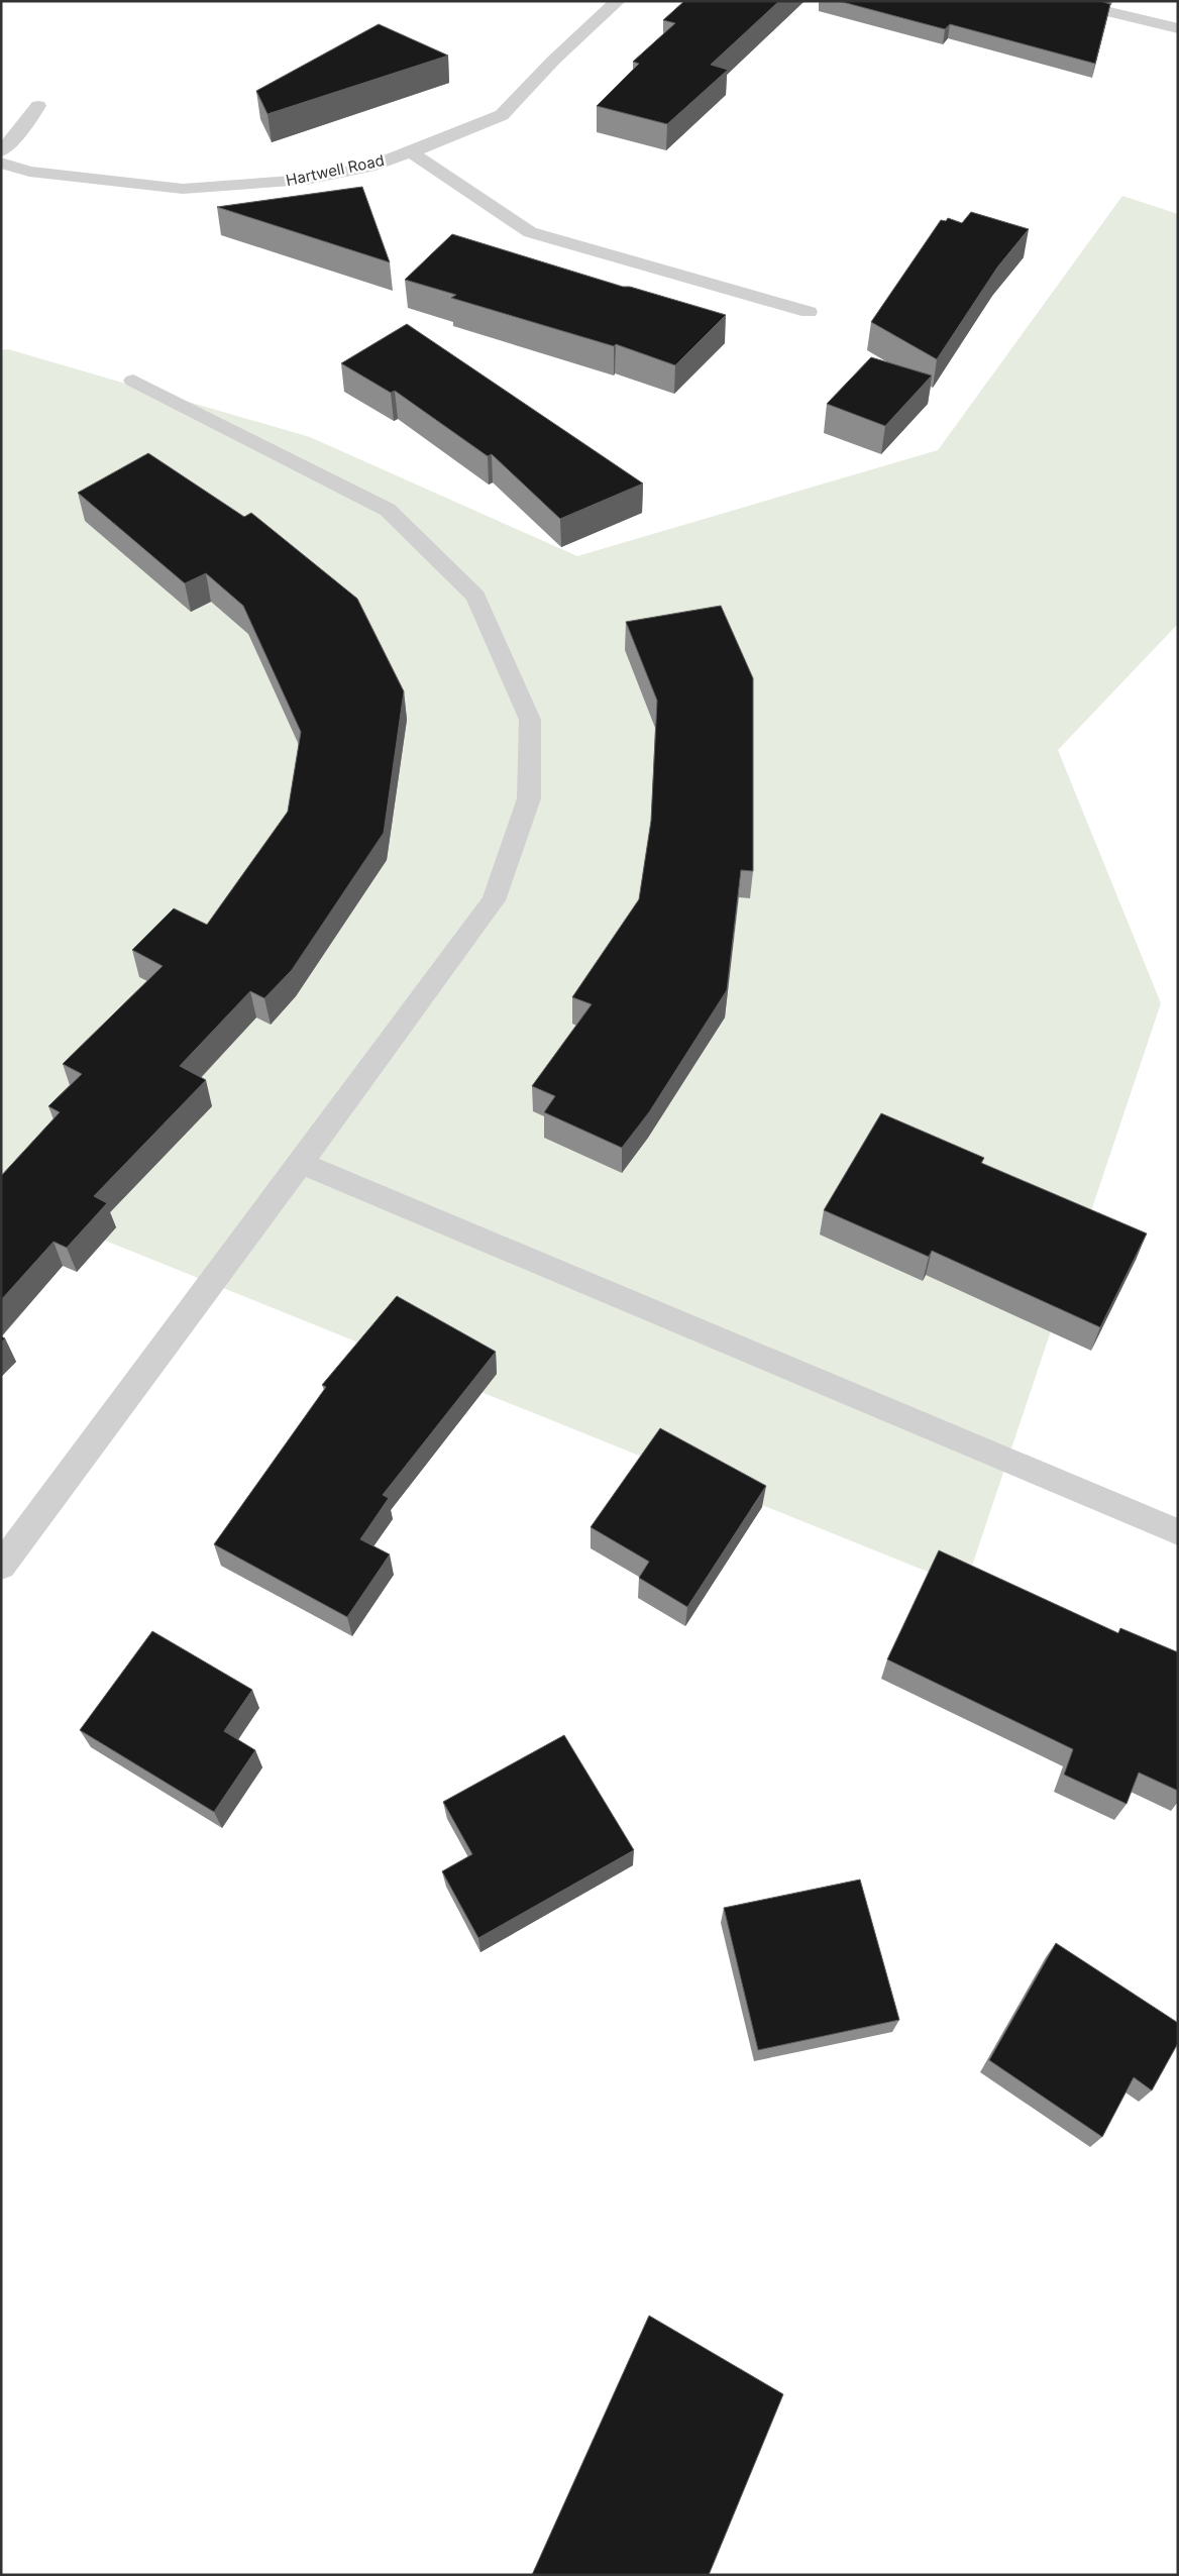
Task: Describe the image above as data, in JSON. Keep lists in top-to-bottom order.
{
  "streets": {
    "street": ["Hartwell Road"]
  }
}
